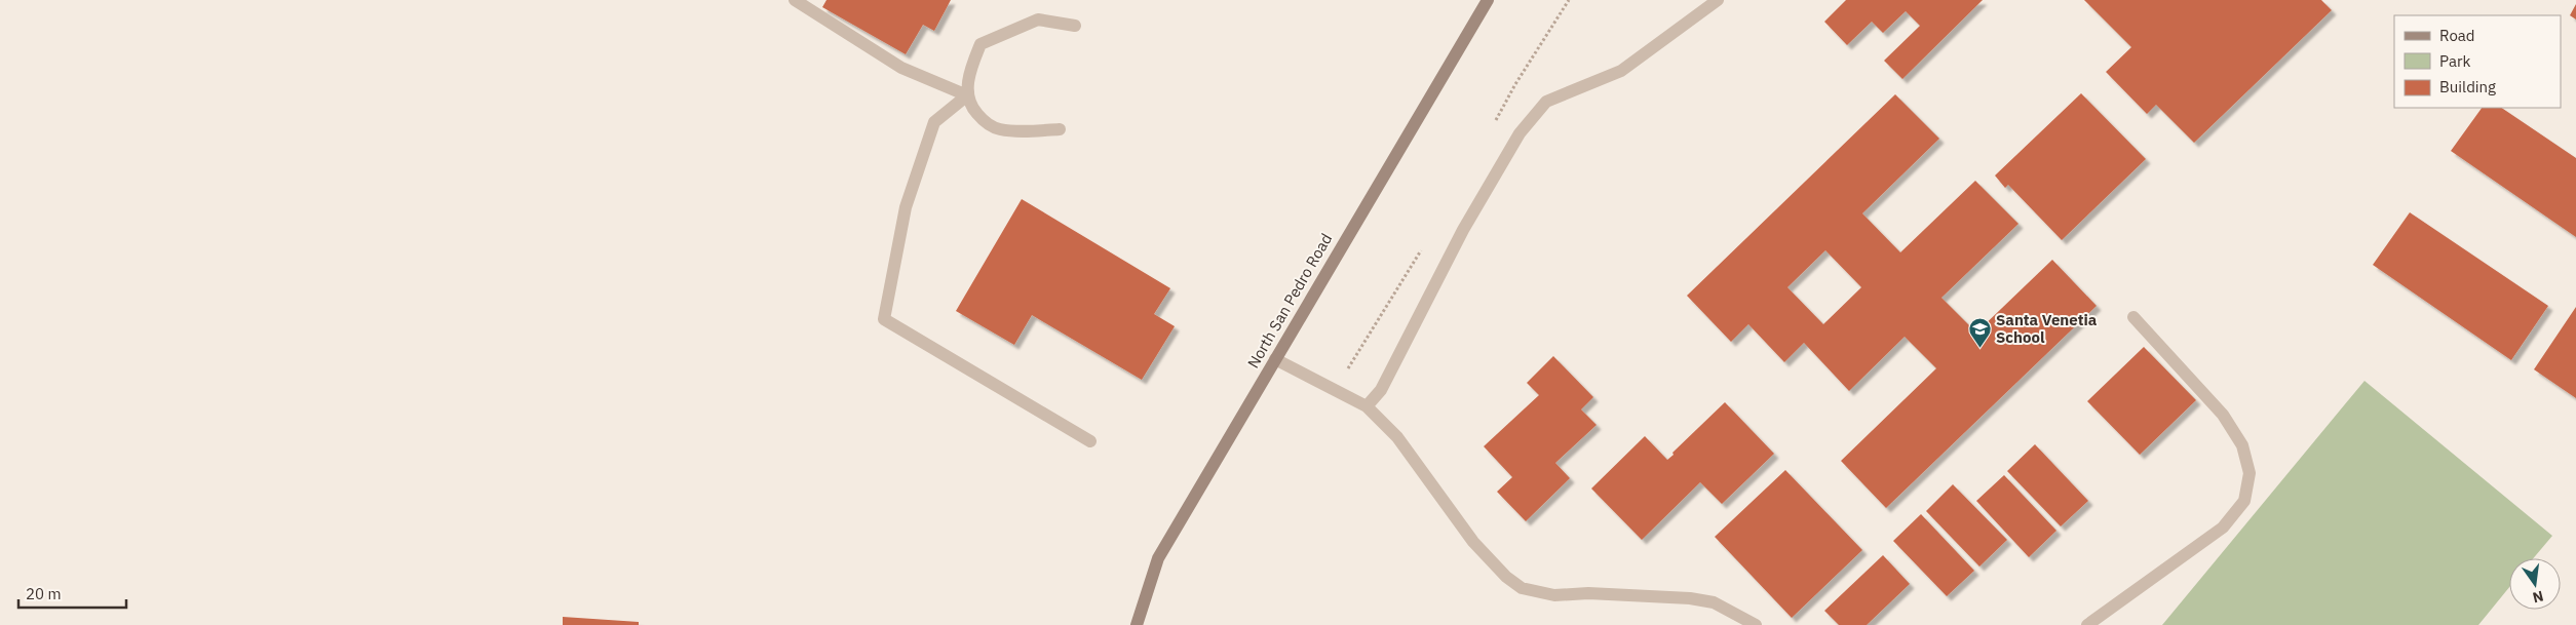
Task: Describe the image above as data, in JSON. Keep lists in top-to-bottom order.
{
  "streets": {
    "main road": ["North San Pedro Road"]
  },
  "places": {
    "school or university": ["Santa Venetia School"]
  },
  "legend": ["Road", "Park", "Building"],
  "scale_bar": "20 m",
  "north": "bottom"
}
